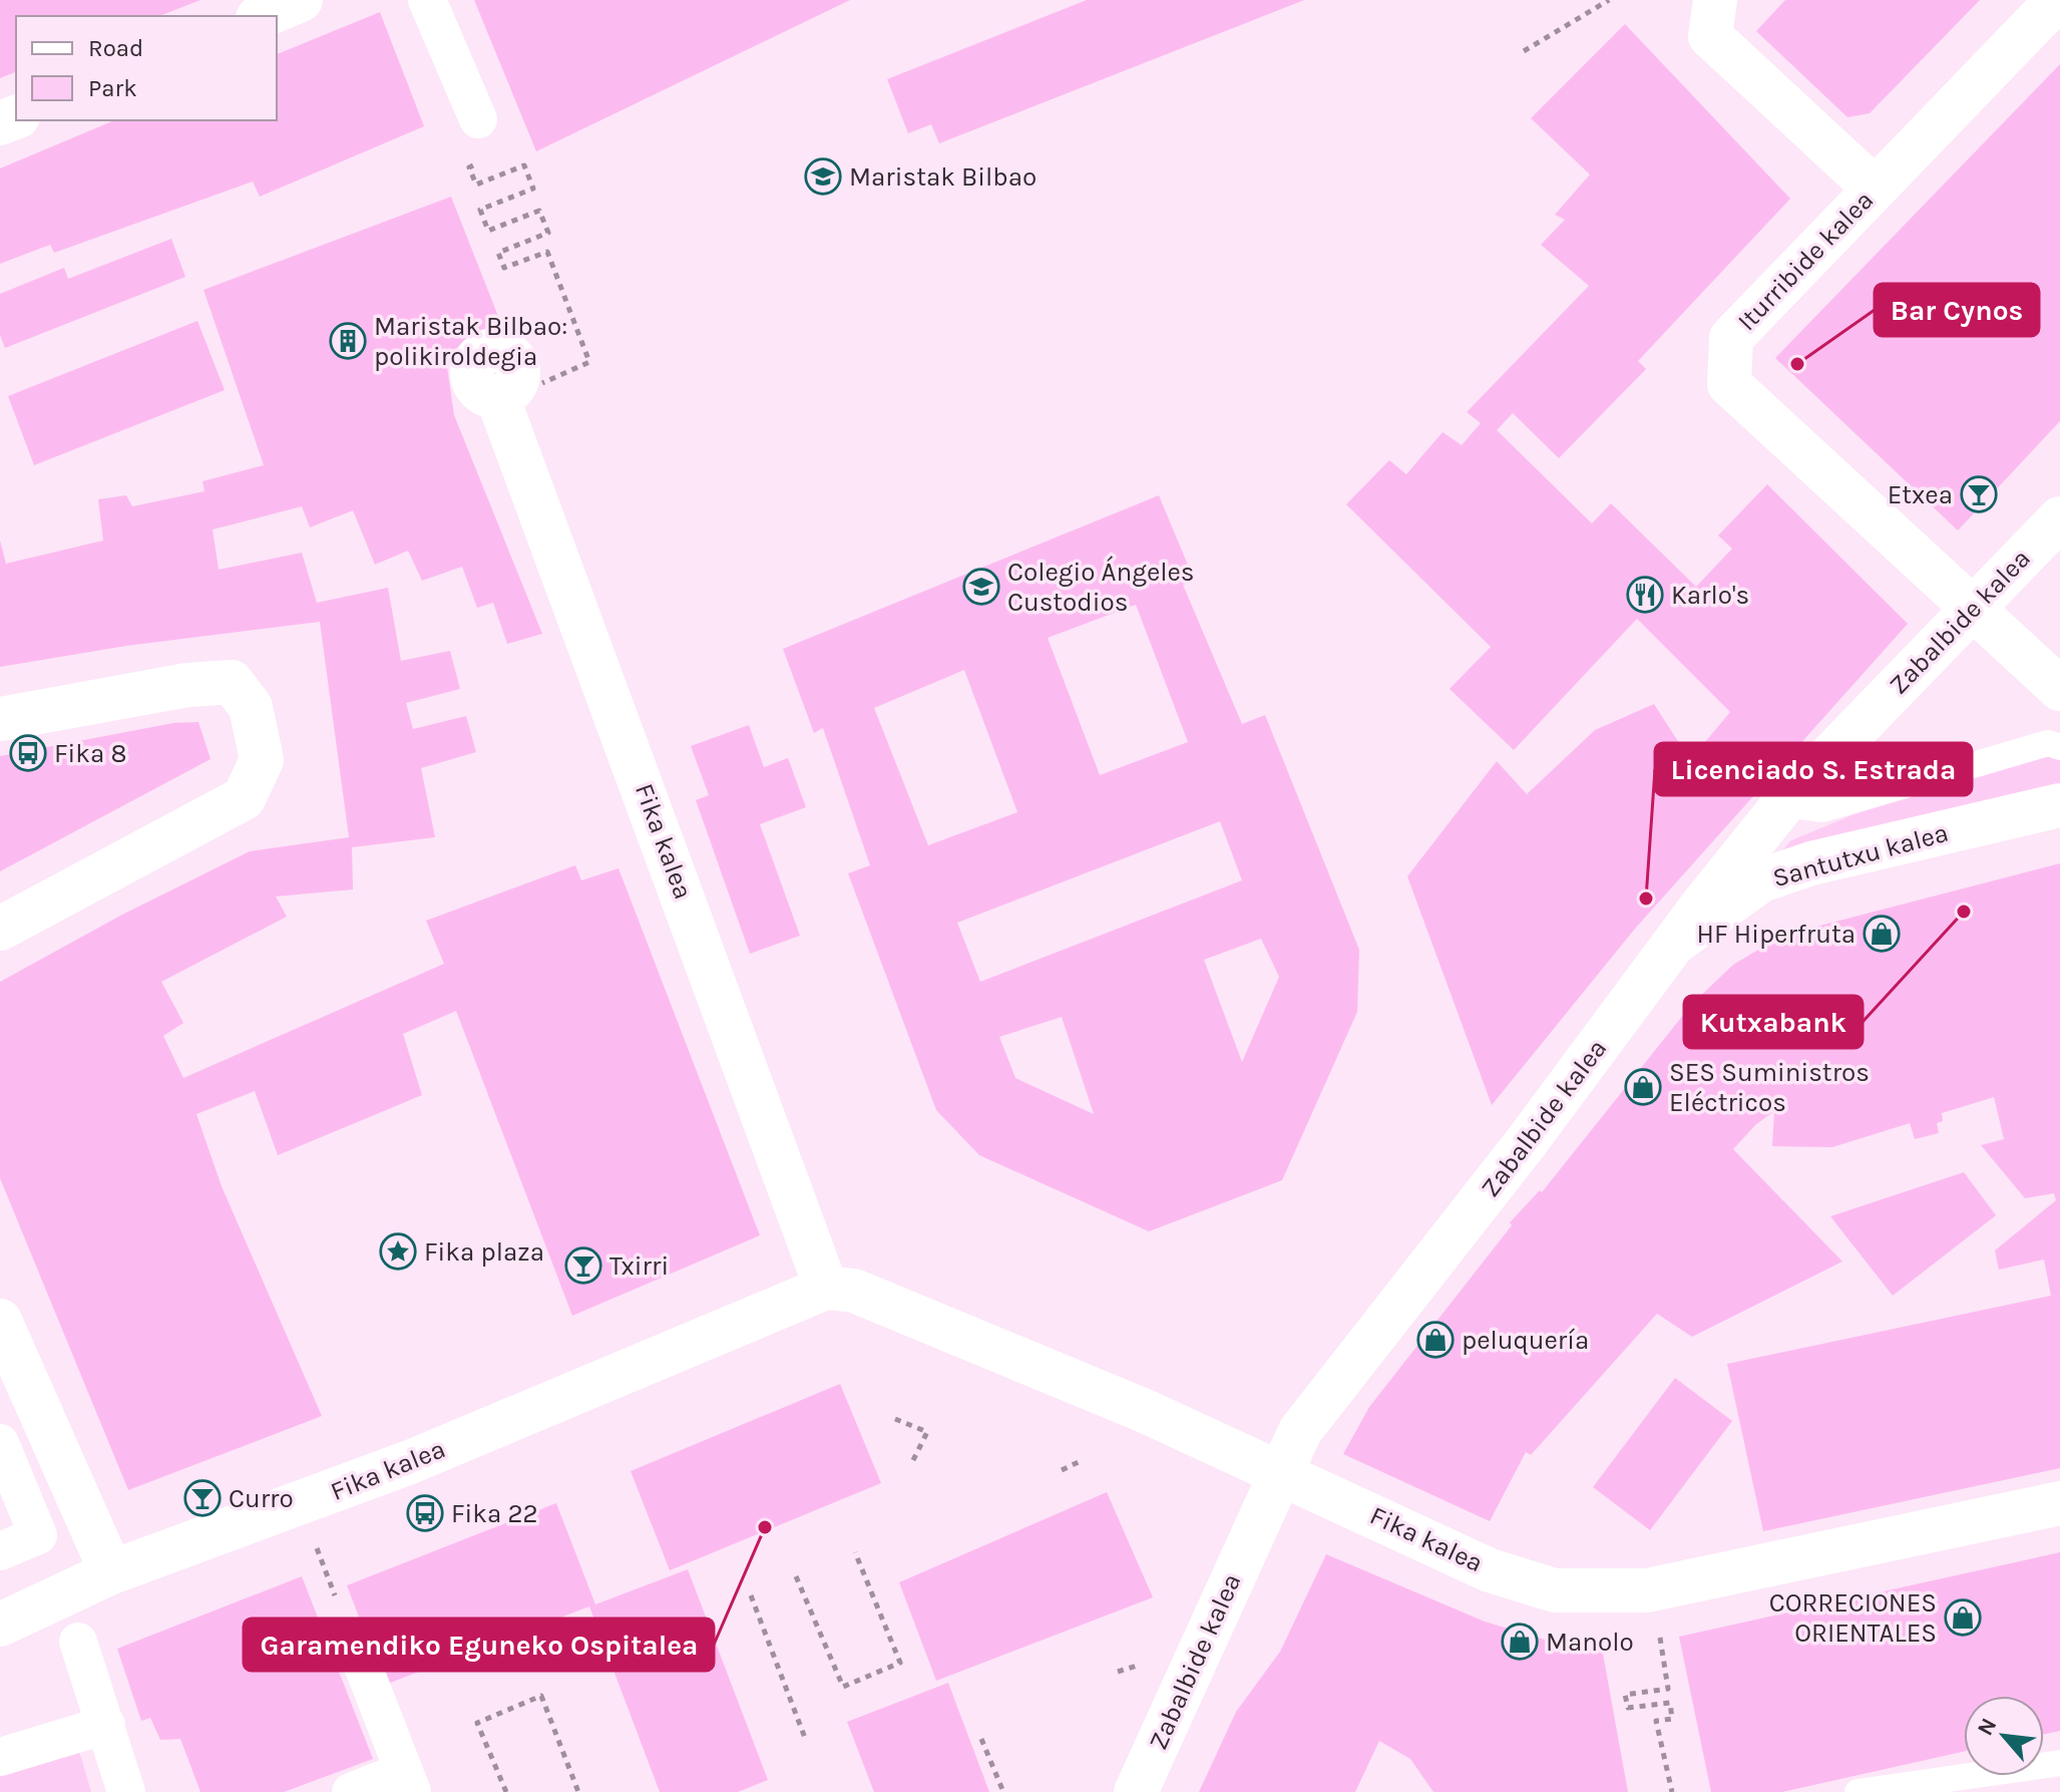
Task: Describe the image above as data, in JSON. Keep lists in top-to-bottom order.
{
  "streets": {
    "street": [
      "Iturribide kalea",
      "Zabalbide kalea",
      "Fika kalea",
      "Santutxu kalea"
    ]
  },
  "crossings": [
    ["Iturribide kalea", "Zabalbide kalea"],
    ["Zabalbide kalea", "Fika kalea"],
    ["Zabalbide kalea", "Santutxu kalea"]
  ],
  "places": {
    "school or university": ["Maristak Bilbao", "Colegio Ángeles Custodios"],
    "building": ["Maristak Bilbao: polikiroldegia"],
    "other": [
      "Bar Cynos",
      "Licenciado S. Estrada",
      "Kutxabank",
      "Garamendiko Eguneko Ospitalea"
    ],
    "bar": ["Etxea", "Txirri", "Curro"],
    "restaurant": ["Karlo's"],
    "bus stop": ["Fika 8", "Fika 22"],
    "shop": [
      "HF Hiperfruta",
      "SES Suministros Eléctricos",
      "peluquería",
      "CORRECIONES ORIENTALES",
      "Manolo"
    ],
    "place": ["Fika plaza"]
  },
  "legend": ["Road", "Park"],
  "north": "top left"
}
